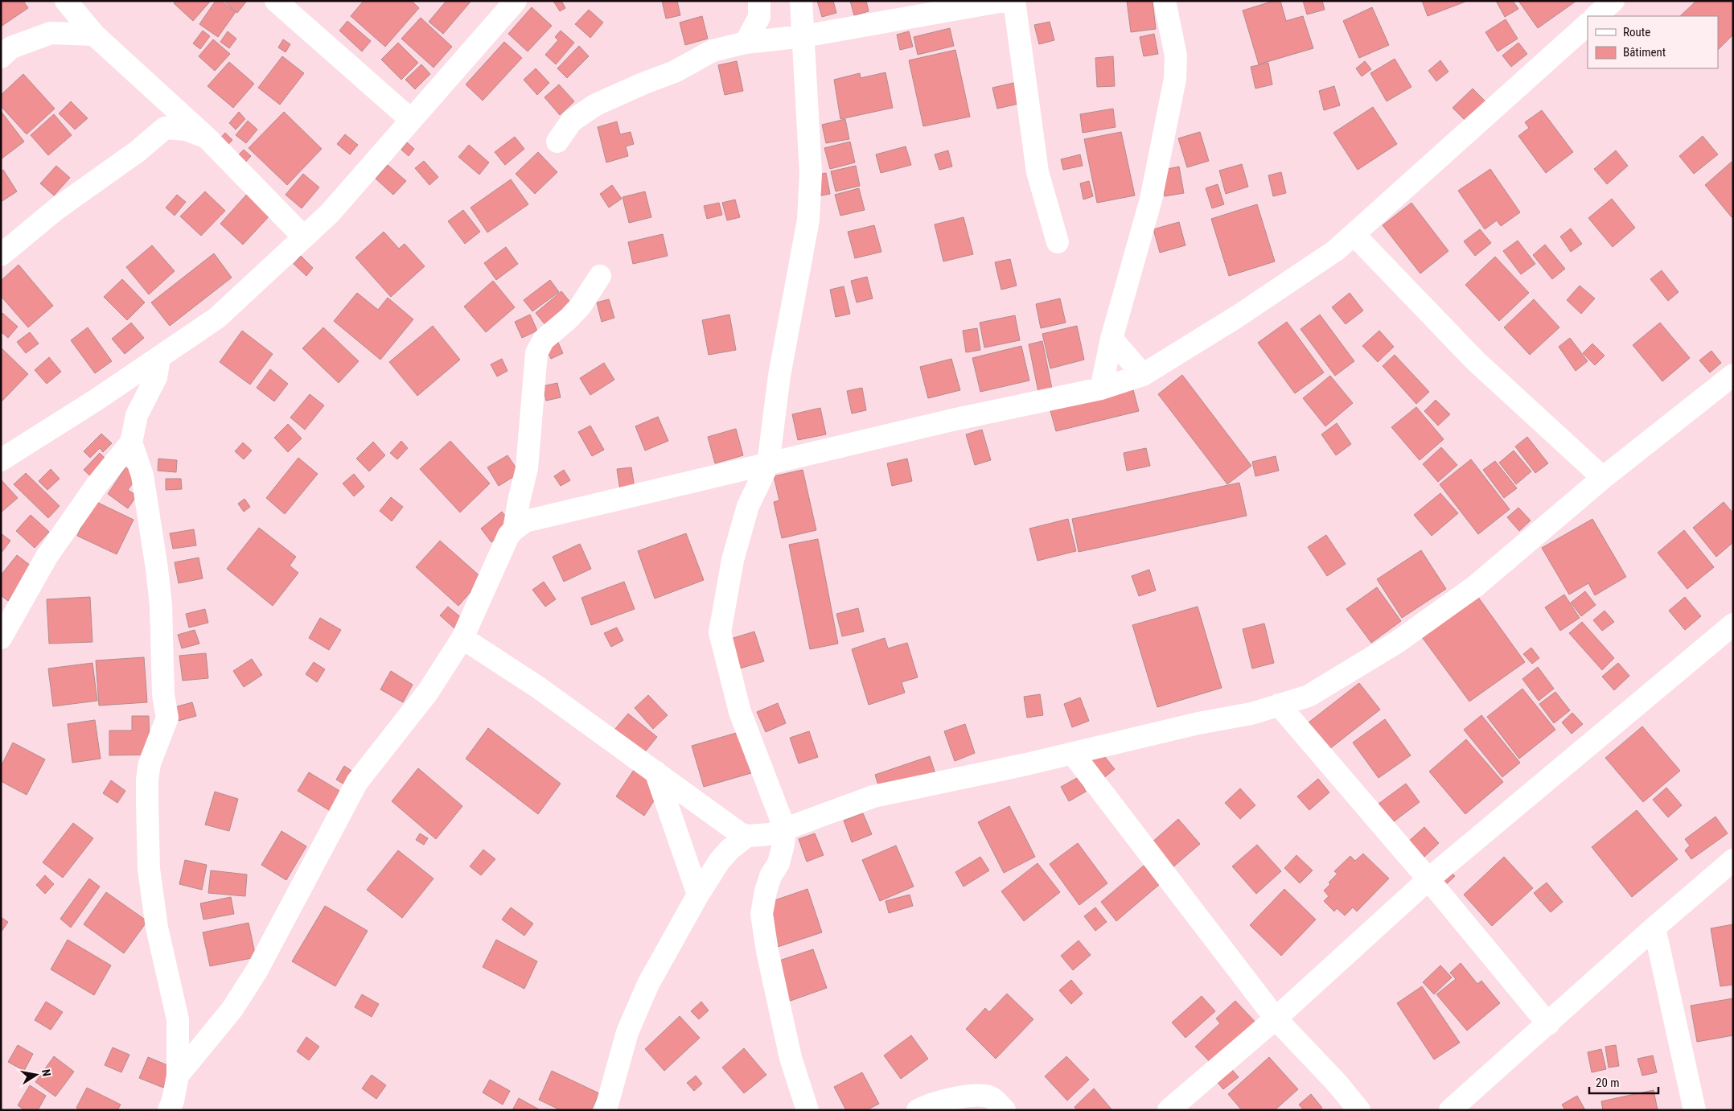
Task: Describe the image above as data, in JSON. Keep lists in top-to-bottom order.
{
  "legend": ["Route", "Bâtiment"],
  "scale_bar": "20 m",
  "north": "right"
}
